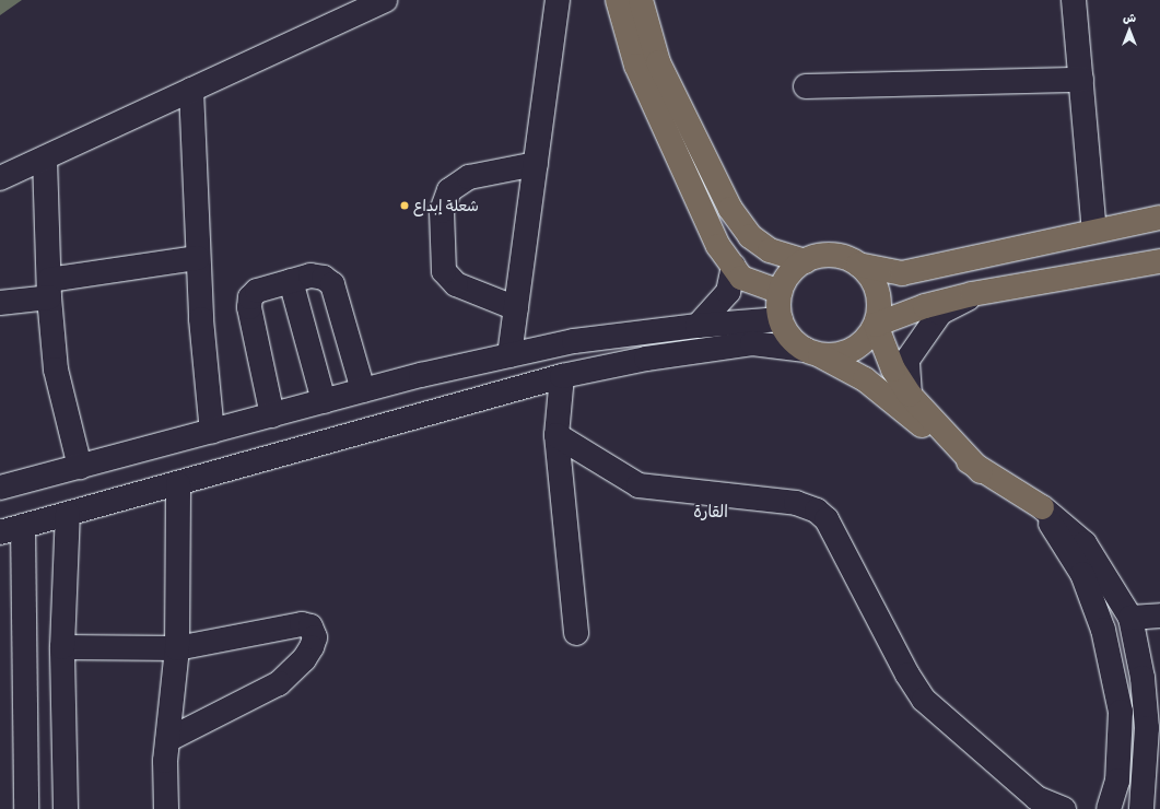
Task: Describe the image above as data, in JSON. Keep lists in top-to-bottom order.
{
  "districts": ["القارة"],
  "places": ["شعلة إبداع"],
  "north": "top"
}
